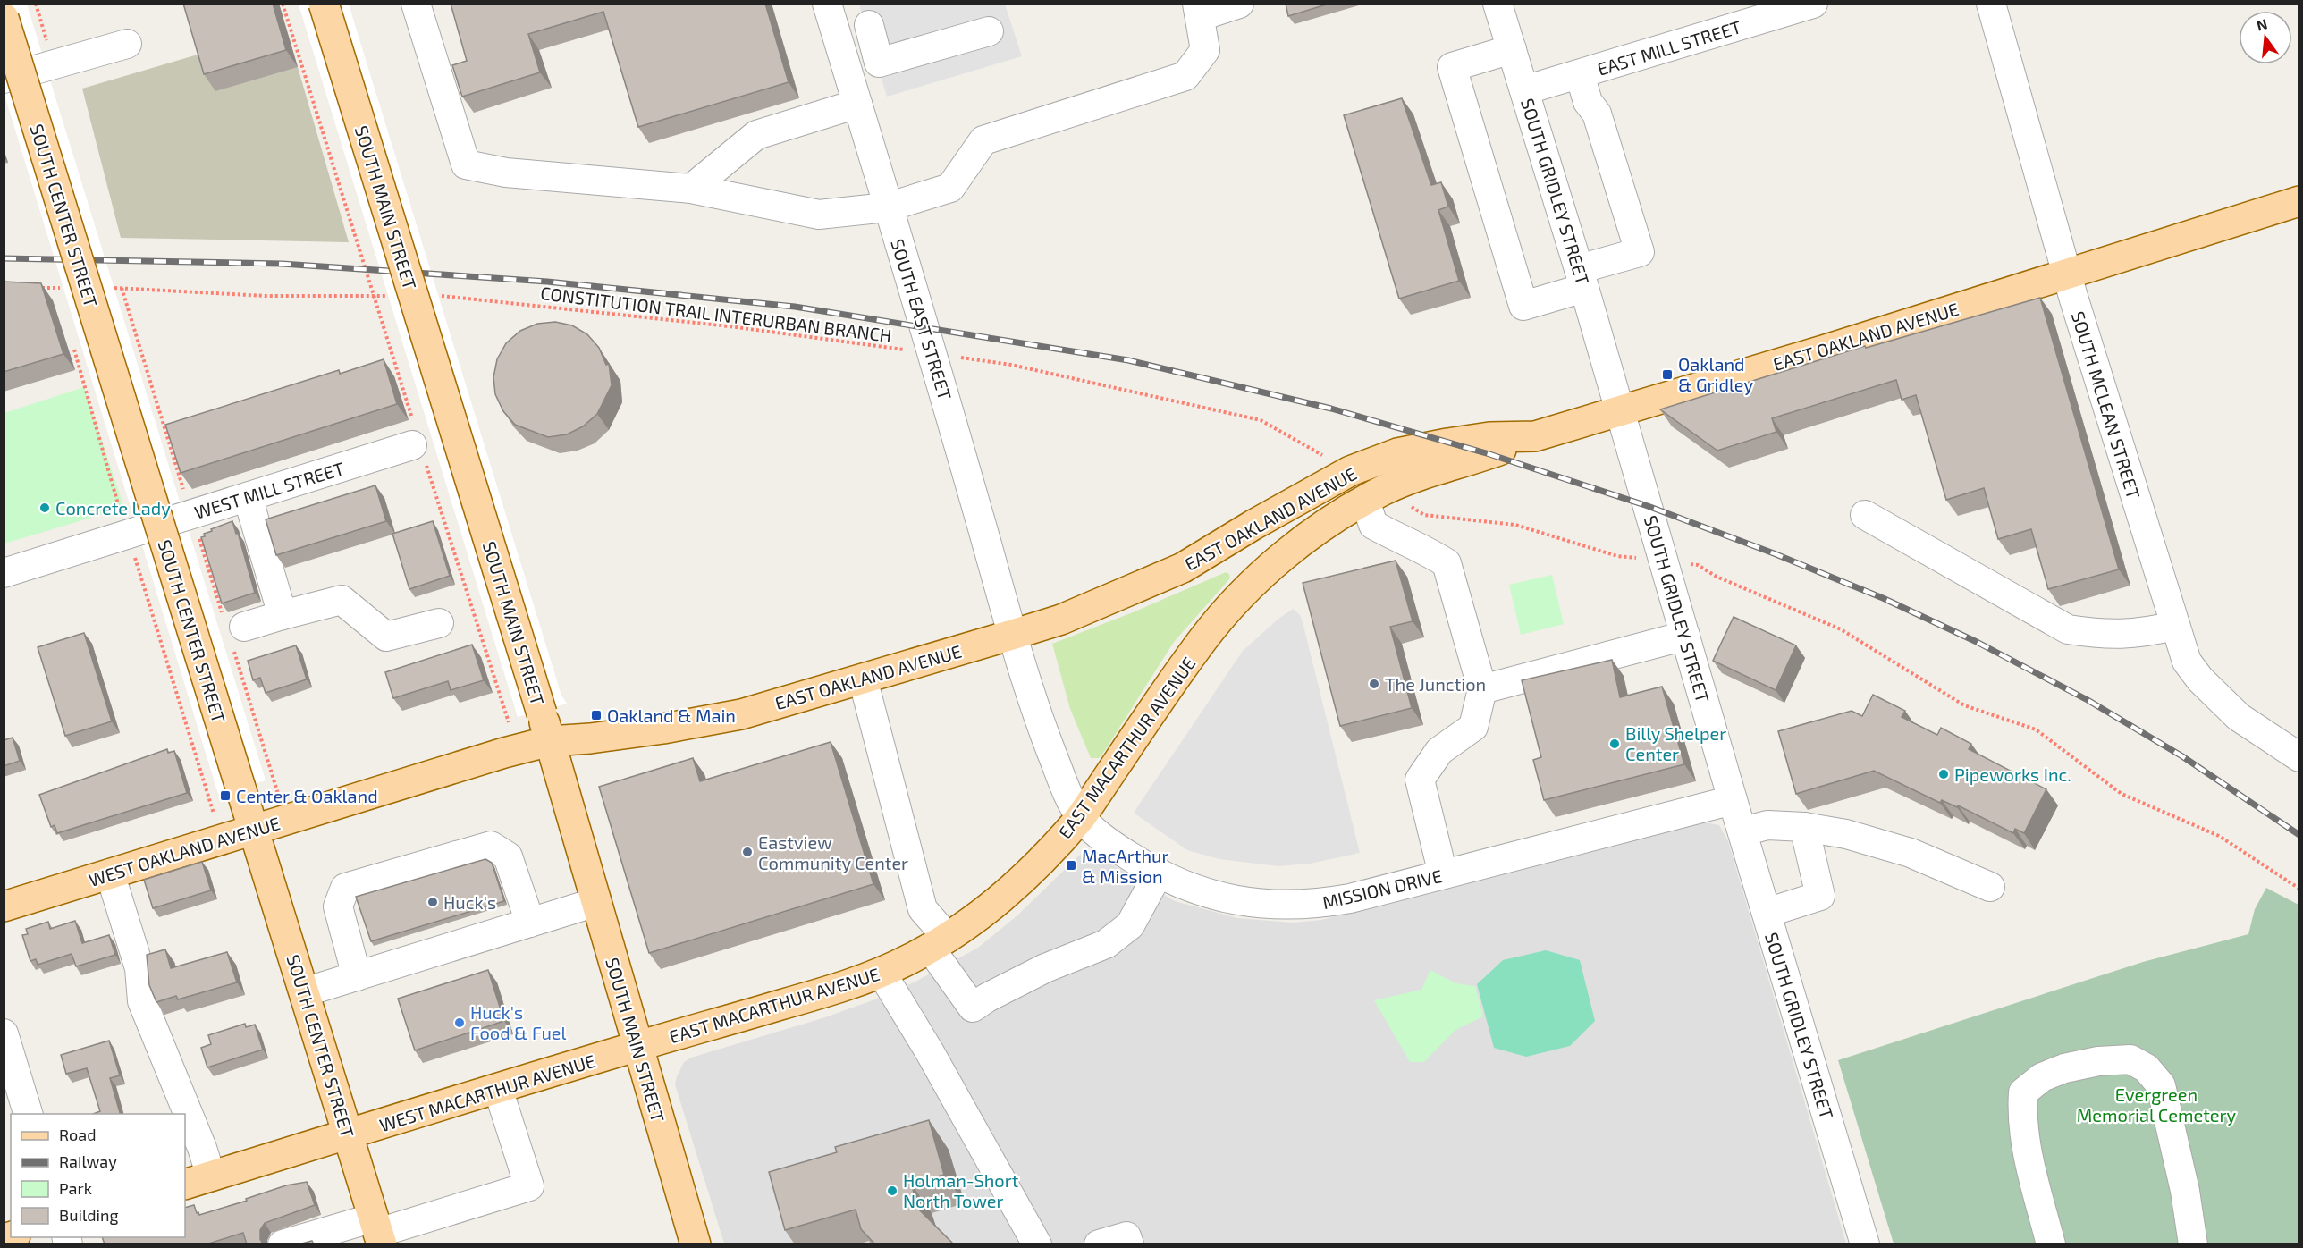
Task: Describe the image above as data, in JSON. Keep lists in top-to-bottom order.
{
  "streets": {
    "main road": [
      "SOUTH MAIN STREET",
      "SOUTH CENTER STREET",
      "EAST OAKLAND AVENUE",
      "EAST MACARTHUR AVENUE",
      "WEST OAKLAND AVENUE",
      "WEST MACARTHUR AVENUE"
    ],
    "street": [
      "EAST MILL STREET",
      "SOUTH GRIDLEY STREET",
      "SOUTH EAST STREET",
      "SOUTH MCLEAN STREET",
      "WEST MILL STREET",
      "MISSION DRIVE"
    ],
    "path": ["CONSTITUTION TRAIL INTERURBAN BRANCH"]
  },
  "crossings": [
    ["EAST MILL STREET", "SOUTH GRIDLEY STREET"],
    ["SOUTH GRIDLEY STREET", "EAST OAKLAND AVENUE"],
    ["SOUTH GRIDLEY STREET", "MISSION DRIVE"],
    ["SOUTH MAIN STREET", "EAST OAKLAND AVENUE"],
    ["SOUTH MAIN STREET", "EAST MACARTHUR AVENUE"],
    ["SOUTH MAIN STREET", "WEST OAKLAND AVENUE"],
    ["SOUTH MAIN STREET", "WEST MACARTHUR AVENUE"],
    ["SOUTH CENTER STREET", "WEST OAKLAND AVENUE"],
    ["SOUTH CENTER STREET", "WEST MACARTHUR AVENUE"],
    ["CONSTITUTION TRAIL INTERURBAN BRANCH", "SOUTH EAST STREET"],
    ["CONSTITUTION TRAIL INTERURBAN BRANCH", "EAST OAKLAND AVENUE"],
    ["SOUTH EAST STREET", "EAST OAKLAND AVENUE"],
    ["SOUTH EAST STREET", "MISSION DRIVE"],
    ["EAST OAKLAND AVENUE", "SOUTH MCLEAN STREET"],
    ["EAST OAKLAND AVENUE", "EAST MACARTHUR AVENUE"],
    ["EAST OAKLAND AVENUE", "WEST OAKLAND AVENUE"],
    ["EAST OAKLAND AVENUE", "MISSION DRIVE"],
    ["EAST MACARTHUR AVENUE", "MISSION DRIVE"],
    ["EAST MACARTHUR AVENUE", "WEST MACARTHUR AVENUE"]
  ],
  "parks": ["Evergreen Memorial Cemetery"],
  "places": {
    "transit": [
      "Oakland & Gridley",
      "Oakland & Main",
      "Center & Oakland",
      "MacArthur & Mission"
    ],
    "other": [
      "Concrete Lady",
      "The Junction",
      "Billy Shelper Center",
      "Pipeworks Inc.",
      "Eastview Community Center",
      "Huck's",
      "Huck's Food & Fuel",
      "Holman-Short North Tower"
    ]
  },
  "legend": [
    "Road",
    "Railway",
    "Park",
    "Building"
  ],
  "north": "top"
}
